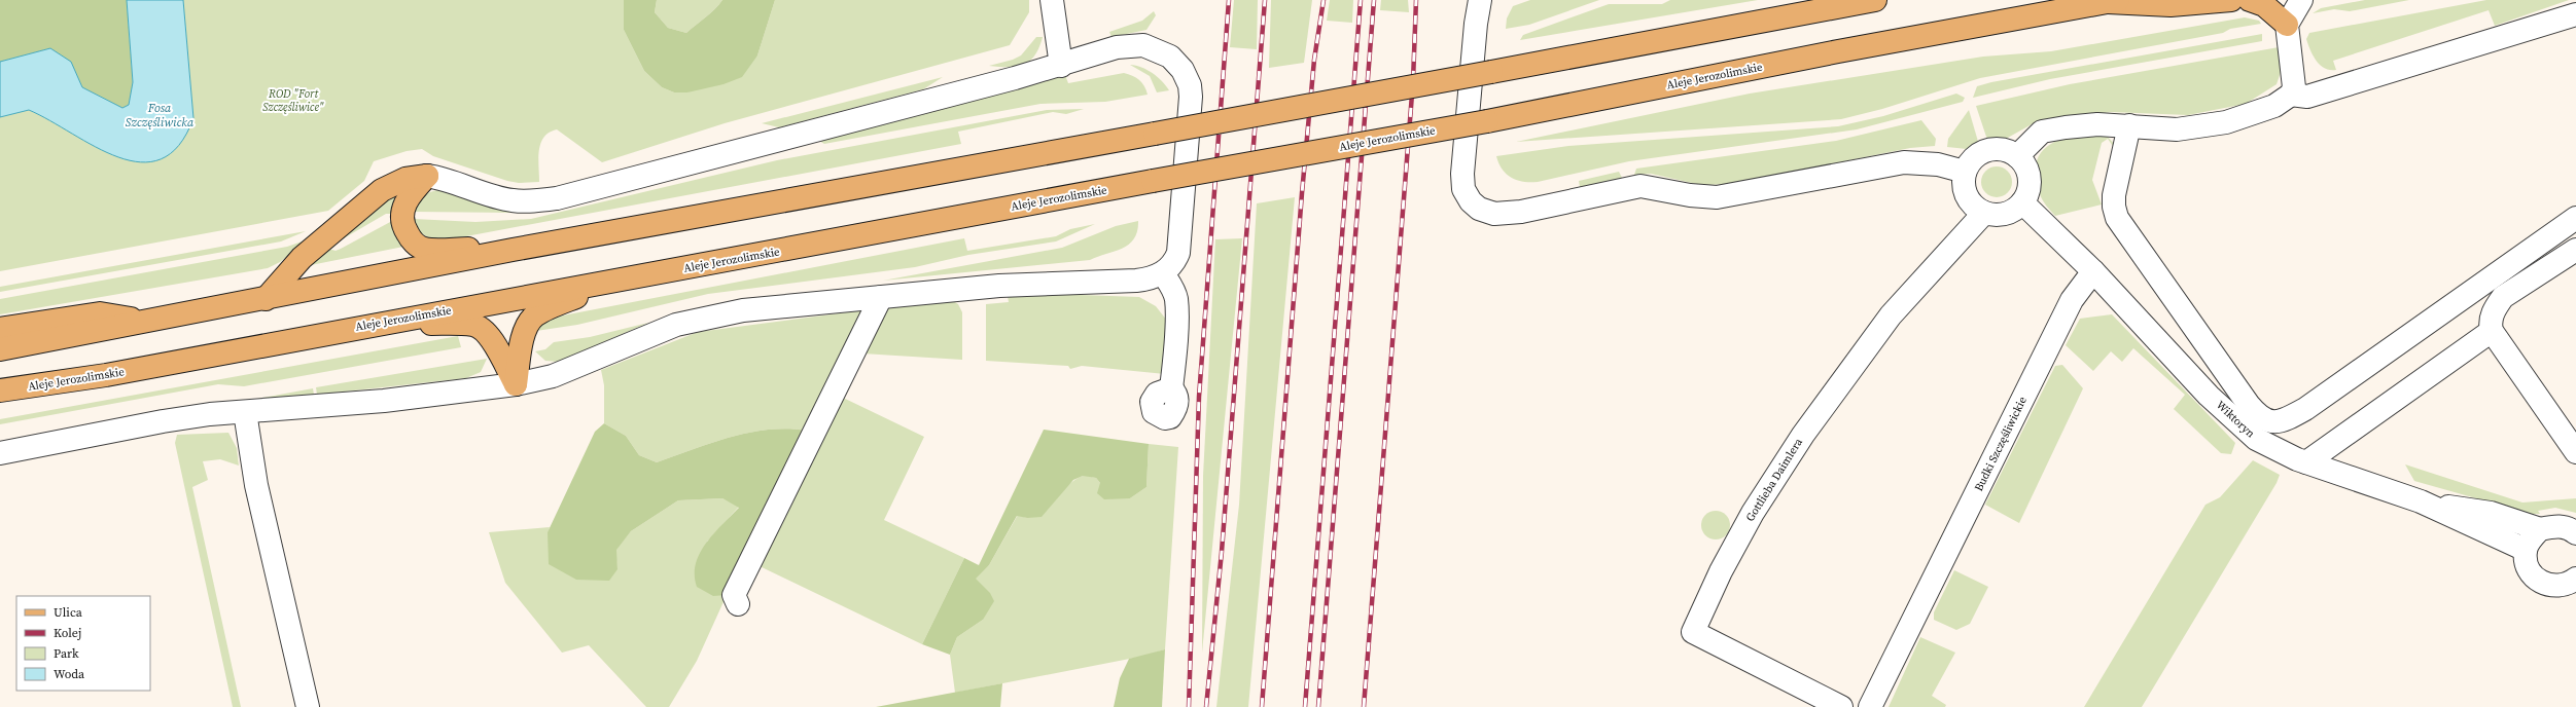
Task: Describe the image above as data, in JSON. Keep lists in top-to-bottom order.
{
  "streets": {
    "main road": ["Aleje Jerozolimskie"],
    "street": ["Wiktoryn", "Budki Szczęśliwickie", "Gottlieba Daimlera"]
  },
  "crossings": [
    ["Wiktoryn", "Budki Szczęśliwickie"]
  ],
  "water": ["Fosa Szczęśliwicka"],
  "parks": ["ROD \"Fort Szczęśliwice\""],
  "legend": [
    "Ulica",
    "Kolej",
    "Park",
    "Woda"
  ]
}
